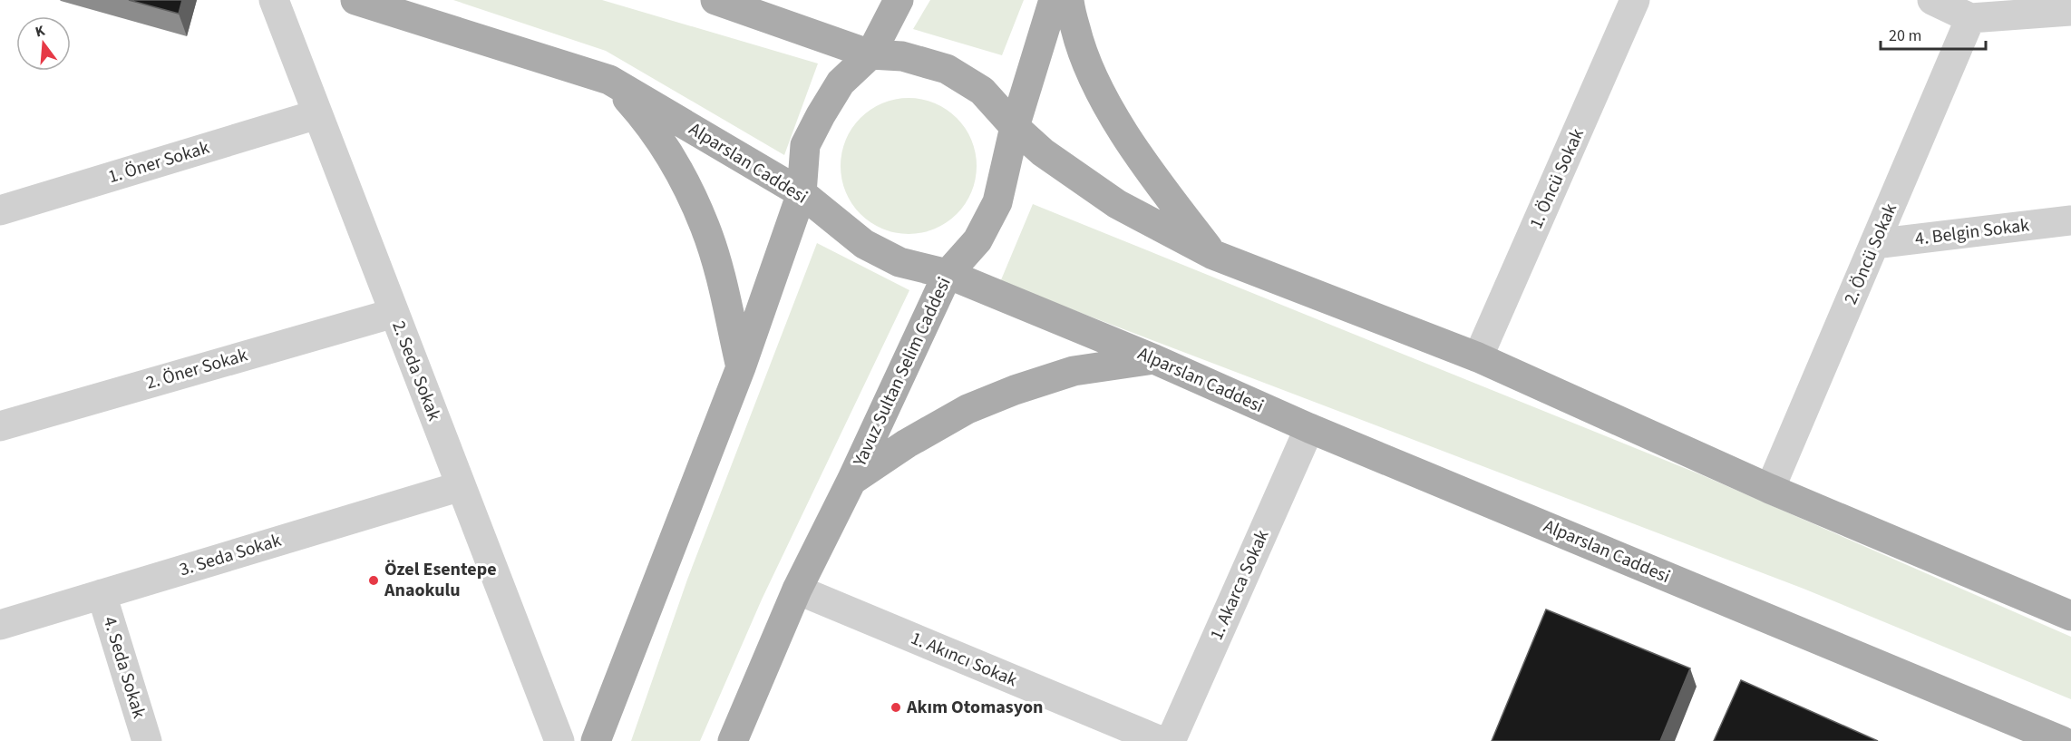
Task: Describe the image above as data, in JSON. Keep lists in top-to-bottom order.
{
  "streets": {
    "main road": ["Alparslan Caddesi", "Yavuz Sultan Selim Caddesi"],
    "street": [
      "1. Öner Sokak",
      "1. Öncü Sokak",
      "4. Belgin Sokak",
      "2. Öncü Sokak",
      "2. Öner Sokak",
      "2. Seda Sokak",
      "3. Seda Sokak",
      "1. Akarca Sokak",
      "1. Akıncı Sokak",
      "4. Seda Sokak"
    ]
  },
  "crossings": [
    ["1. Öner Sokak", "2. Seda Sokak"],
    ["Alparslan Caddesi", "Yavuz Sultan Selim Caddesi"],
    ["Alparslan Caddesi", "1. Akarca Sokak"],
    ["4. Belgin Sokak", "2. Öncü Sokak"],
    ["2. Öner Sokak", "2. Seda Sokak"],
    ["2. Seda Sokak", "3. Seda Sokak"],
    ["Yavuz Sultan Selim Caddesi", "1. Akıncı Sokak"],
    ["3. Seda Sokak", "4. Seda Sokak"]
  ],
  "places": ["Özel Esentepe Anaokulu", "Akım Otomasyon"],
  "scale_bar": "20 m",
  "north": "top"
}
